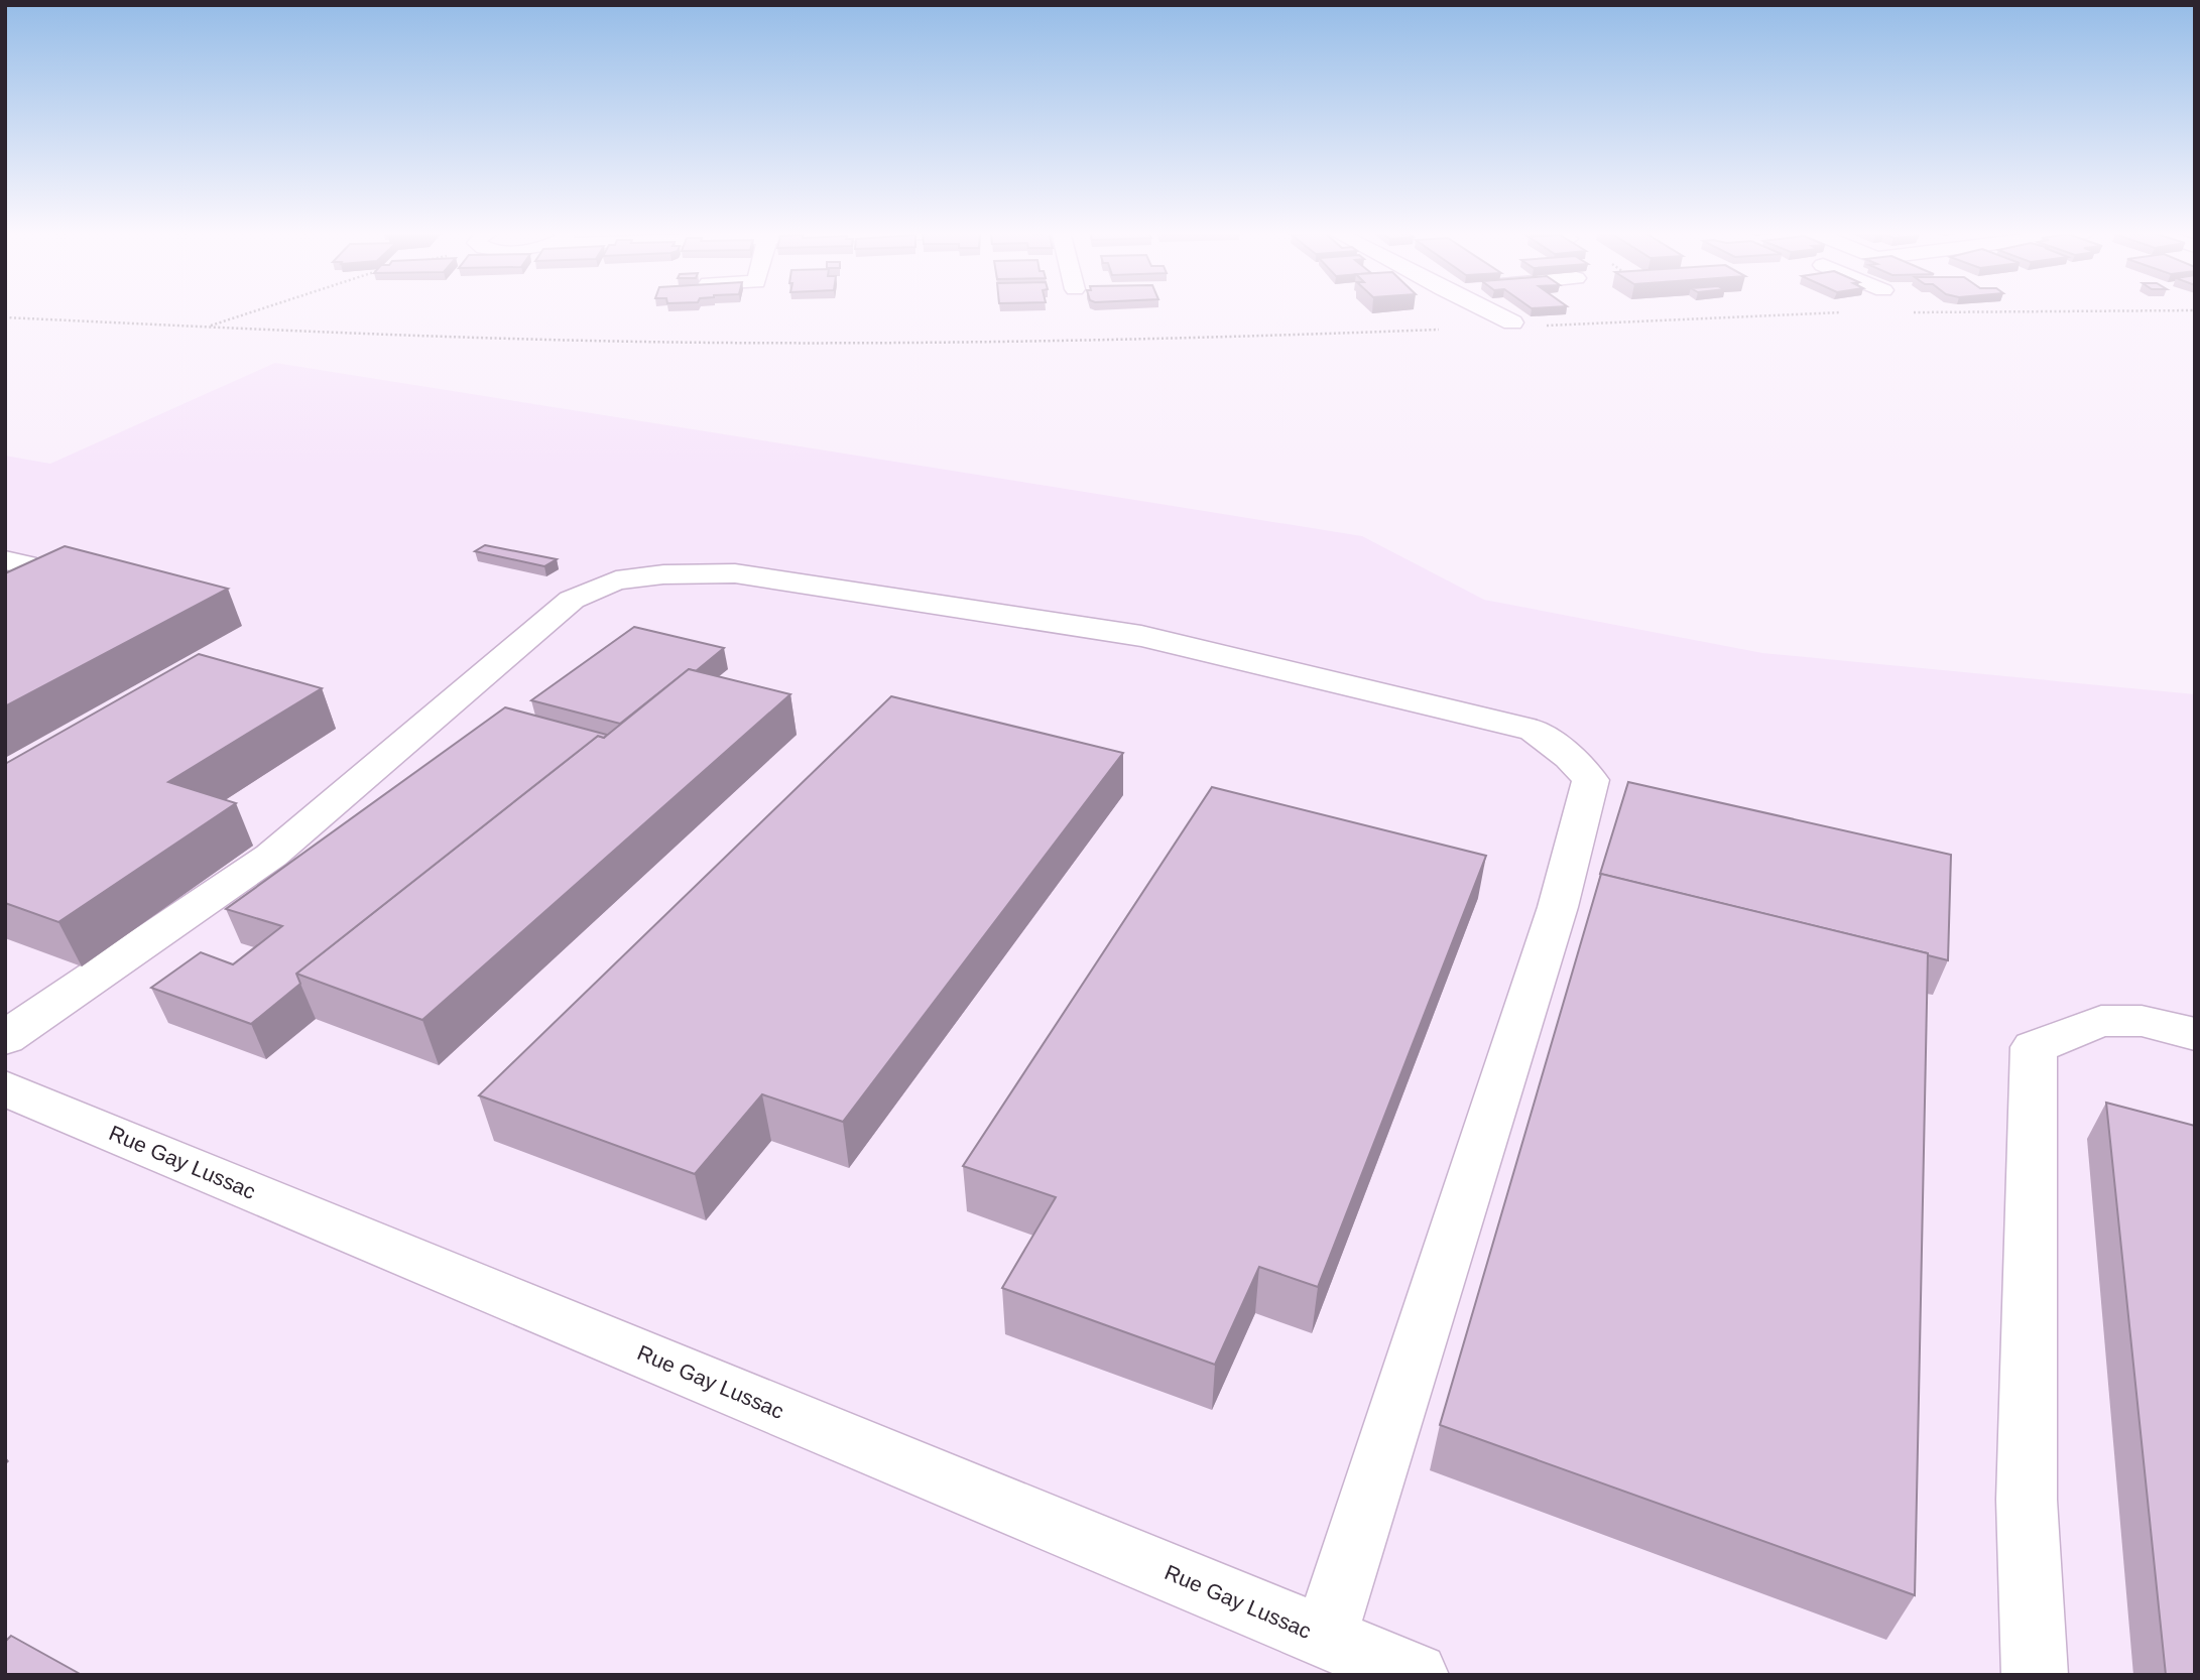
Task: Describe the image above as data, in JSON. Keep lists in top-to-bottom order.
{
  "streets": {
    "street": ["Rue Gay Lussac"]
  }
}
